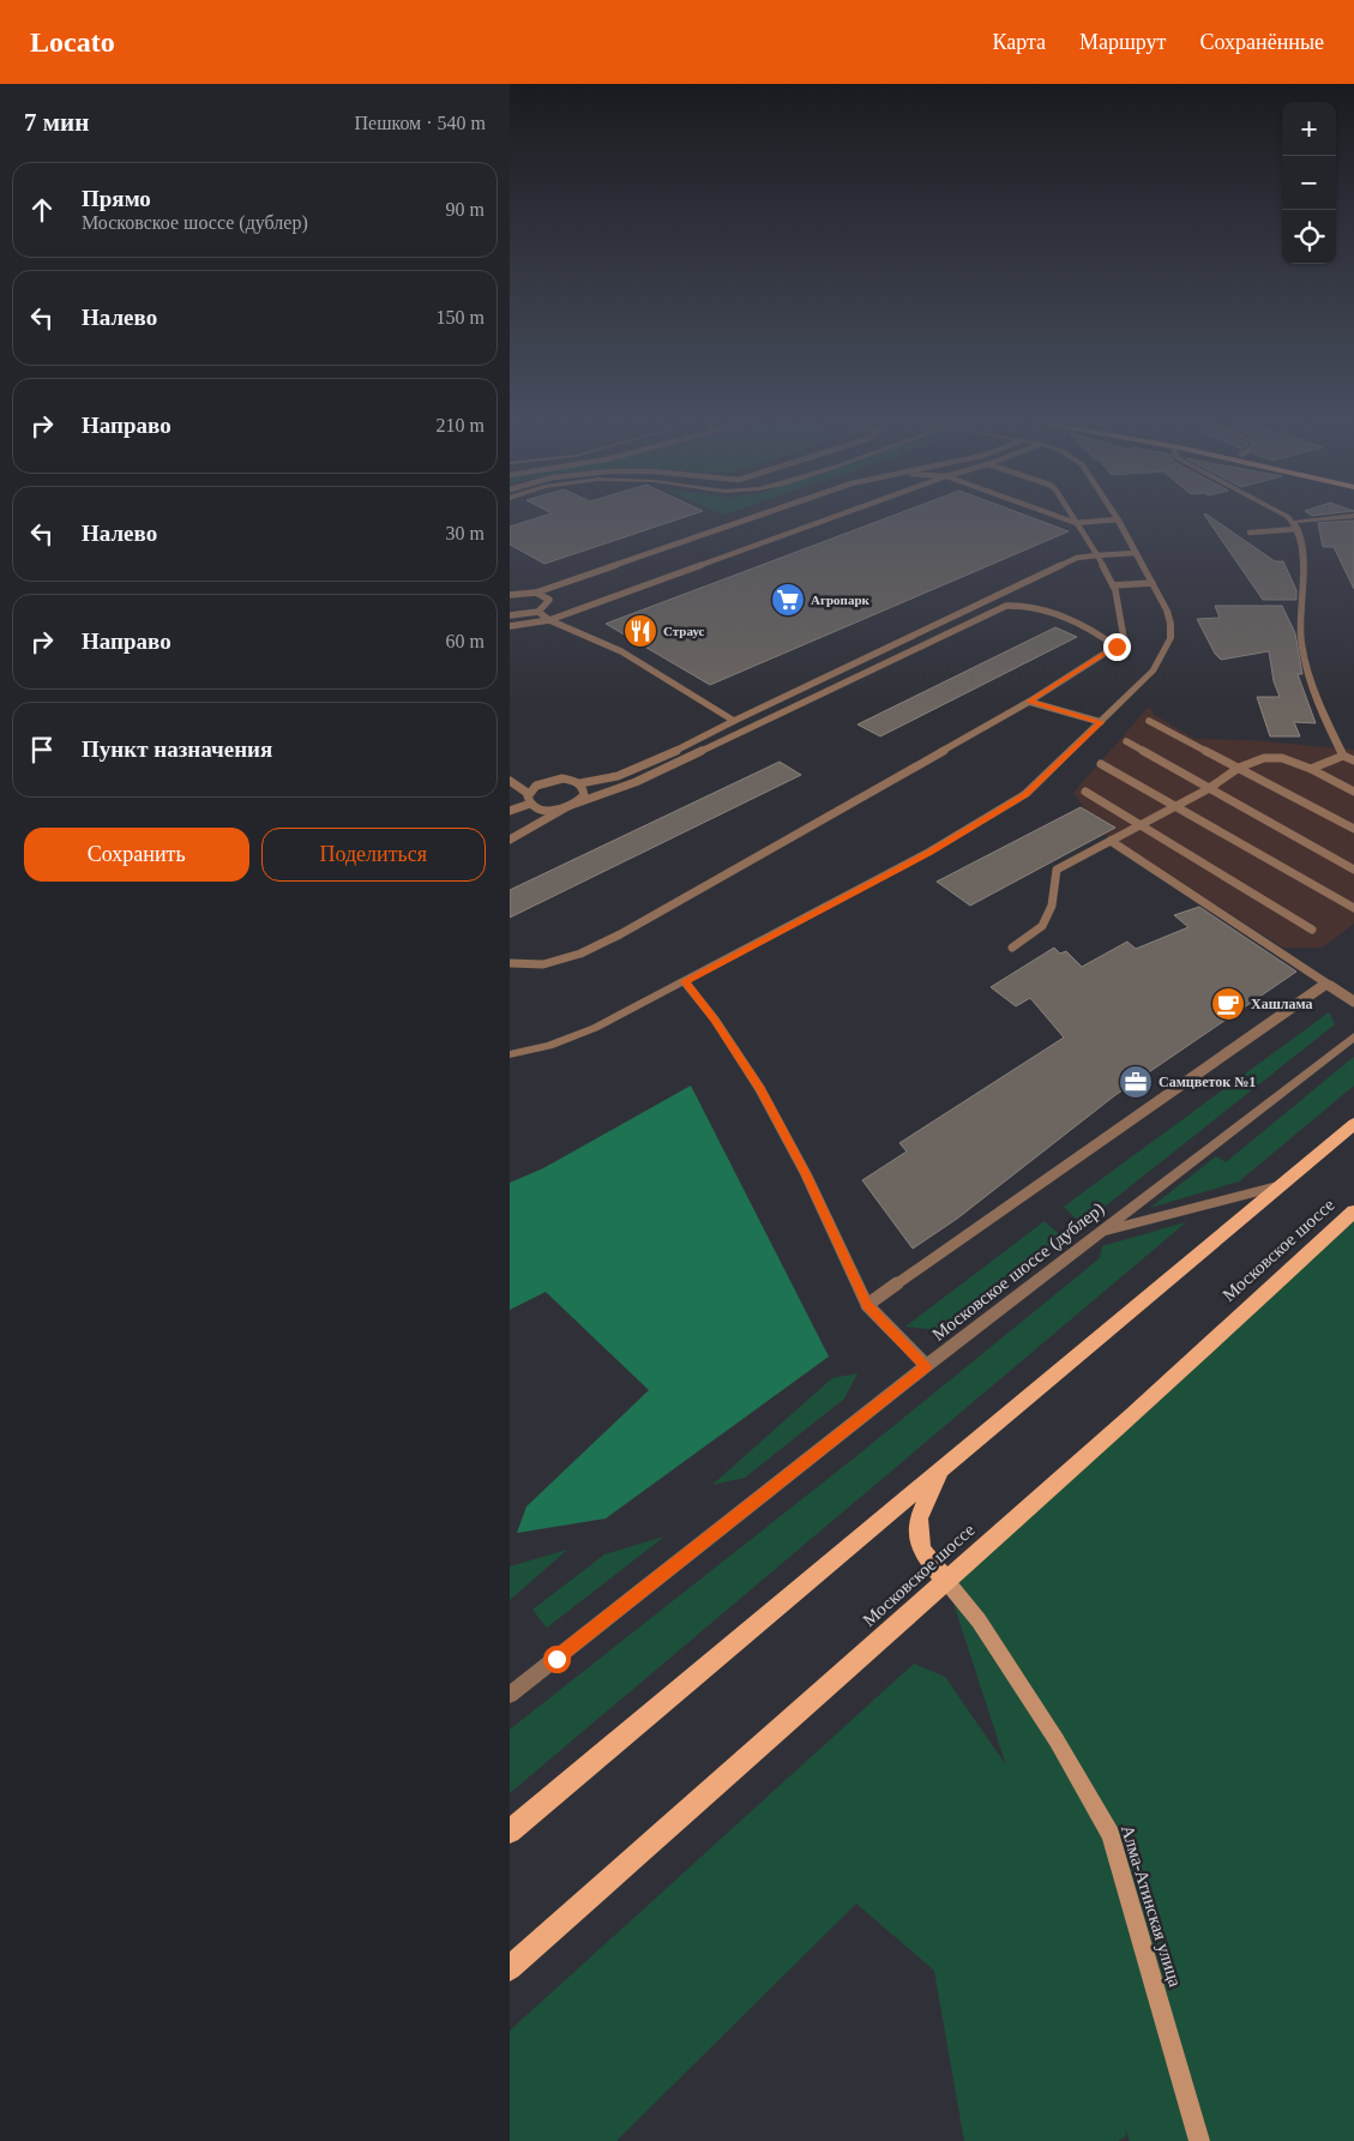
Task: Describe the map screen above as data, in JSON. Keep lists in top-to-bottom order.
{
  "streets": {
    "main road": ["Московское шоссе", "Алма-Атинская улица"],
    "street": ["Московское шоссе (дублер)"]
  },
  "crossings": [
    ["Московское шоссе", "Алма-Атинская улица"]
  ],
  "places": {
    "supermarket": ["Агропарк"],
    "restaurant": ["Страус"],
    "cafe": ["Хашлама"],
    "office": ["Самцветок №1"]
  },
  "page": {
    "header": "Locato",
    "nav": ["Карта", "Маршрут", "Сохранённые"],
    "heading": ["7 мин", "Пешком · 540 m"],
    "map_buttons": ["+", "−"],
    "list": [
      ["Прямо", "Московское шоссе (дублер)", "90 m"],
      ["Налево", "150 m"],
      ["Направо", "210 m"],
      ["Налево", "30 m"],
      ["Направо", "60 m"],
      "Пункт назначения"
    ],
    "buttons": ["Сохранить", "Поделиться"]
  }
}
